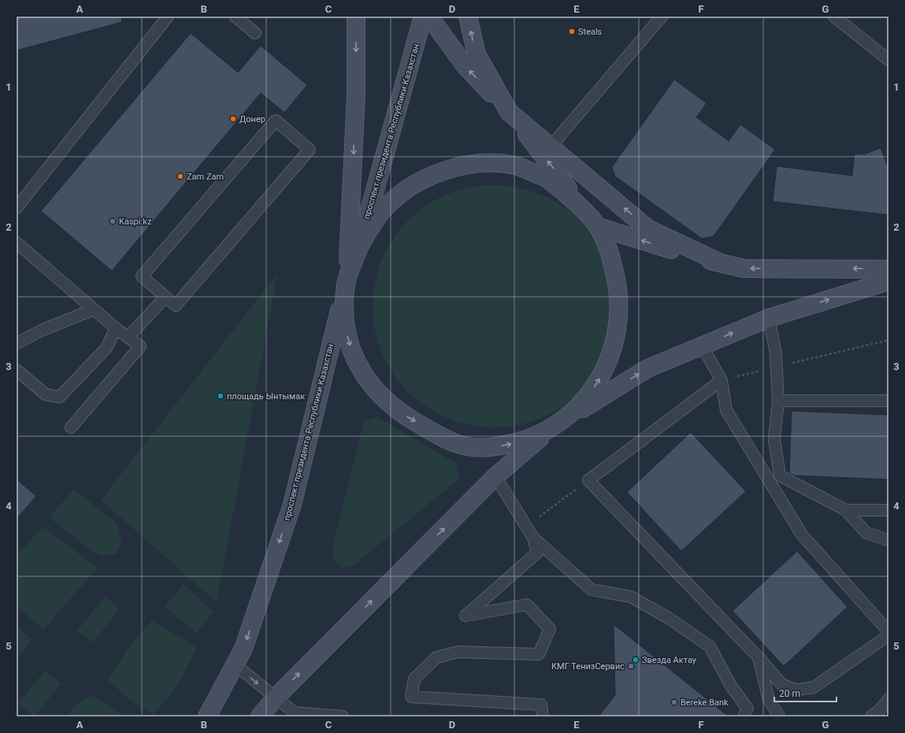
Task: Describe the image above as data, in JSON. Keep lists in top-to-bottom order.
{
  "streets": {
    "main road": ["проспект президента Республики Казахстан"]
  },
  "one_way": ["проспект президента Республики Казахстан"],
  "places": [
    "Steals",
    "Донер",
    "Zam Zam",
    "Kaspi.kz",
    "площадь Ынтымак",
    "Звезда Актау",
    "КМГ ТенизСервис",
    "Bereke Bank"
  ],
  "scale_bar": "20 m",
  "grid": {
    "columns": [
      "A",
      "B",
      "C",
      "D",
      "E",
      "F",
      "G"
    ],
    "rows": [
      "1",
      "2",
      "3",
      "4",
      "5"
    ]
  }
}
